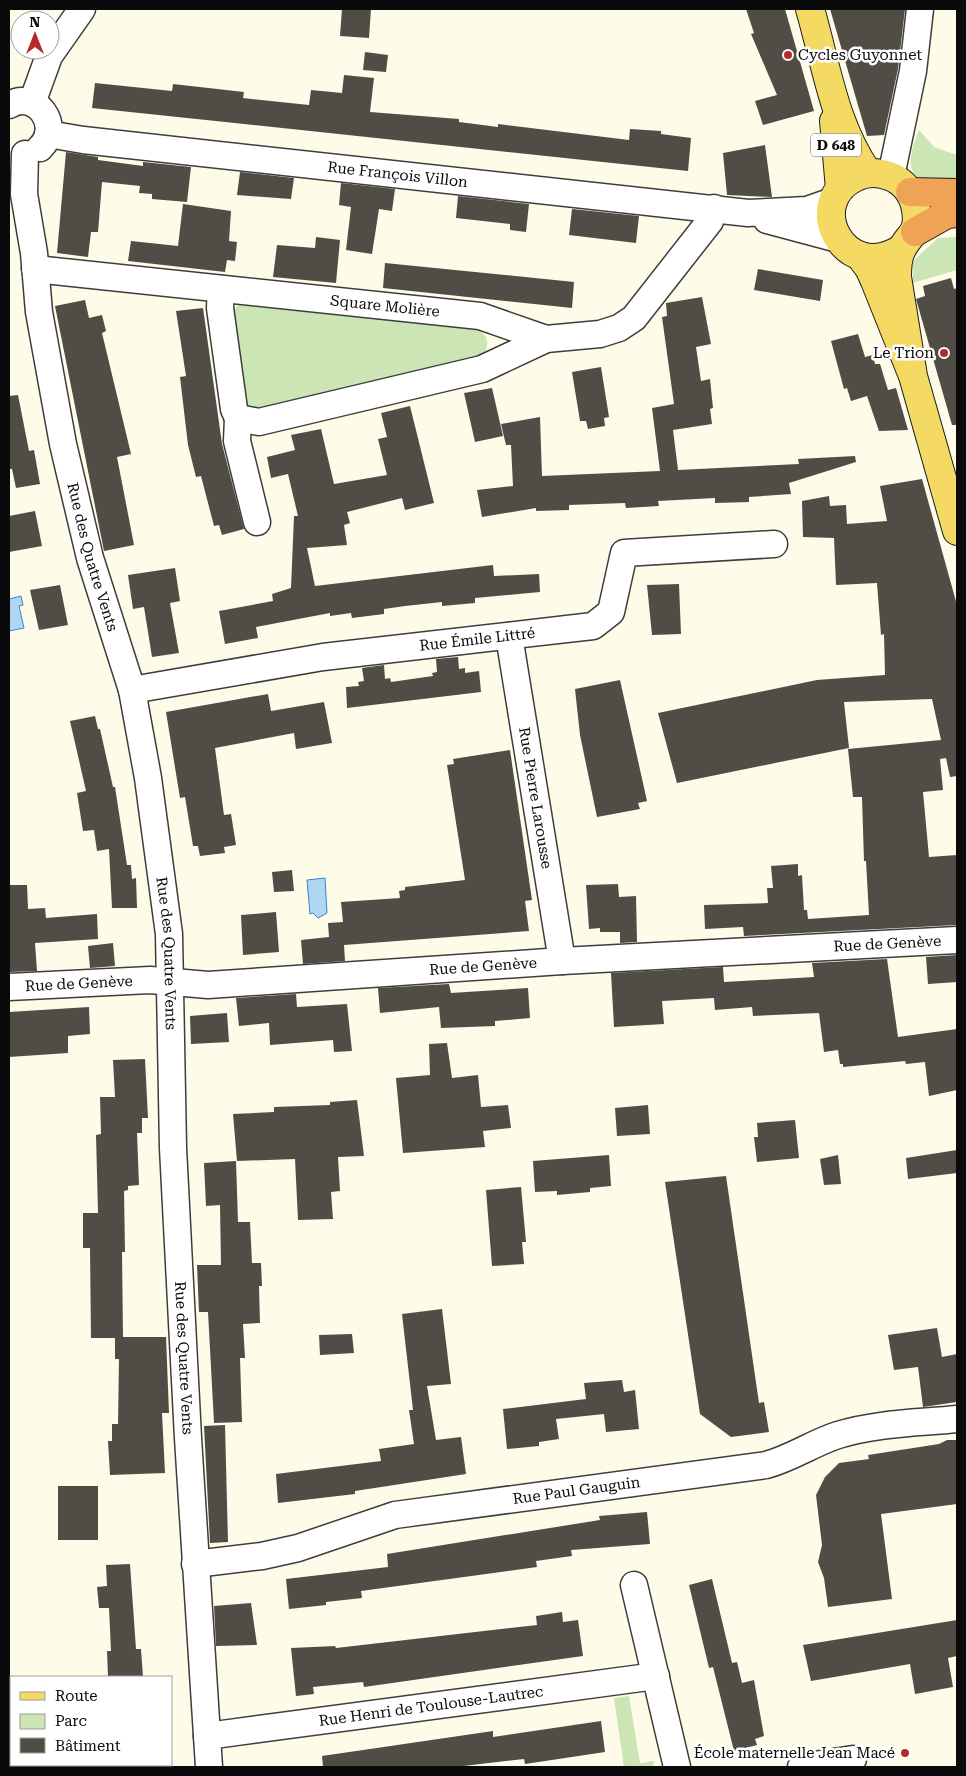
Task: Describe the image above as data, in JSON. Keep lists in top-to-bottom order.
{
  "streets": {
    "main road": ["D 648"],
    "street": [
      "Rue François Villon",
      "Square Molière",
      "Rue des Quatre Vents",
      "Rue Émile Littré",
      "Rue Pierre Larousse",
      "Rue de Genève",
      "Rue Paul Gauguin",
      "Rue Henri de Toulouse-Lautrec"
    ]
  },
  "crossings": [
    ["D 648", "Rue François Villon"],
    ["Rue François Villon", "Square Molière"],
    ["Square Molière", "Rue des Quatre Vents"],
    ["Rue des Quatre Vents", "Rue Émile Littré"],
    ["Rue des Quatre Vents", "Rue de Genève"],
    ["Rue des Quatre Vents", "Rue Paul Gauguin"],
    ["Rue des Quatre Vents", "Rue Henri de Toulouse-Lautrec"],
    ["Rue Émile Littré", "Rue Pierre Larousse"],
    ["Rue Pierre Larousse", "Rue de Genève"]
  ],
  "places": ["Cycles Guyonnet", "Le Trion", "École maternelle Jean Macé"],
  "legend": ["Route", "Parc", "Bâtiment"],
  "north": "top"
}
